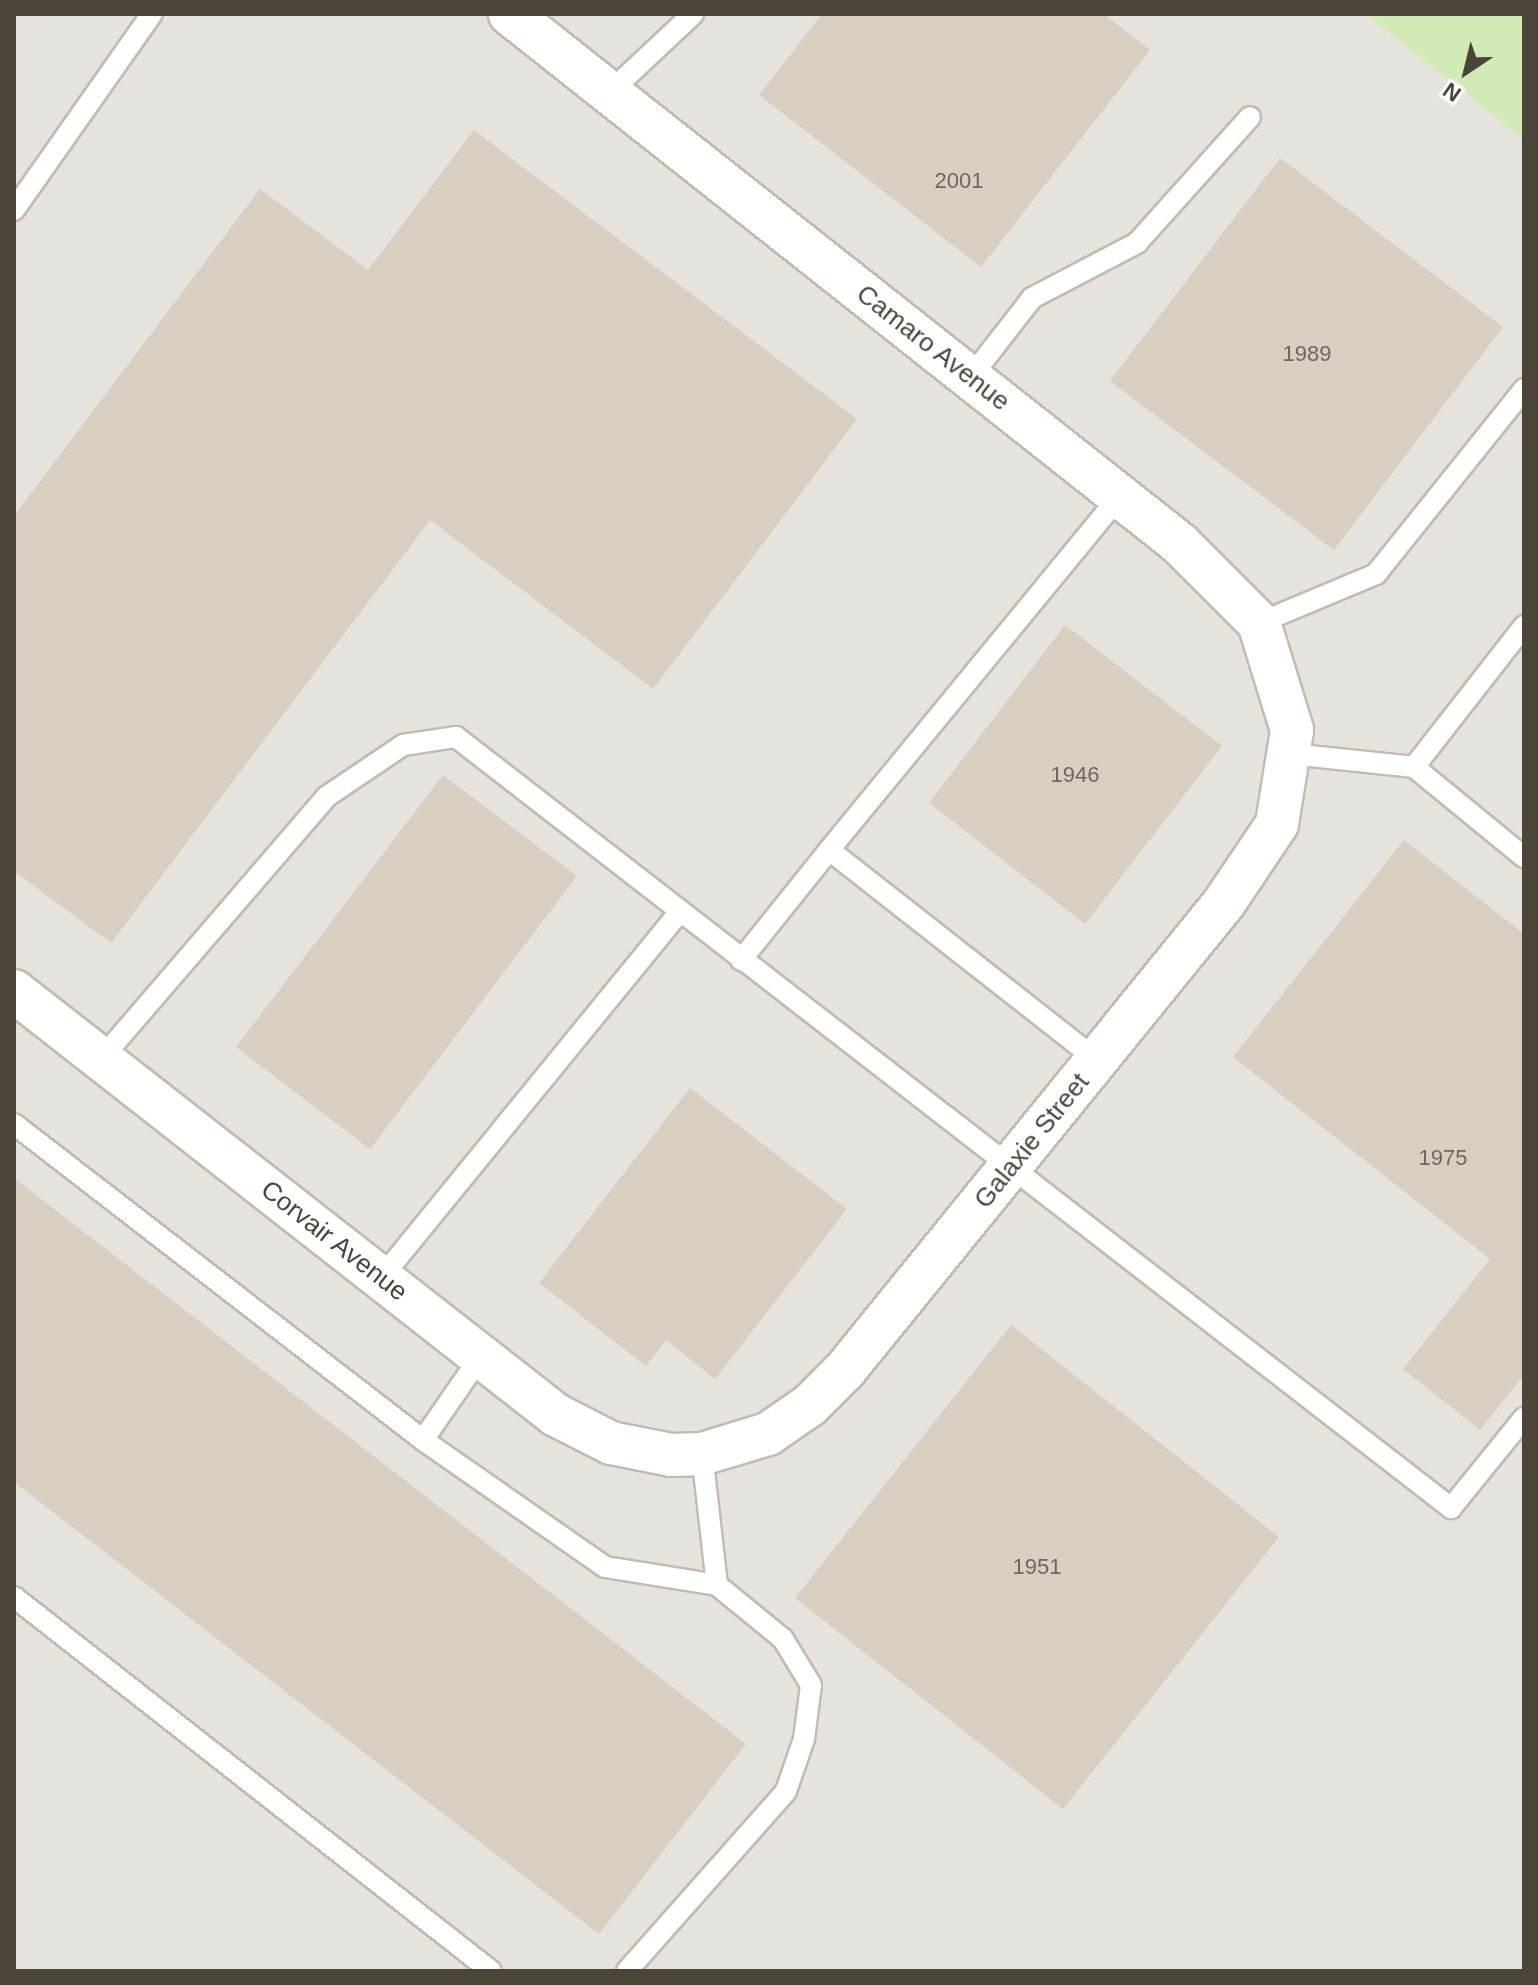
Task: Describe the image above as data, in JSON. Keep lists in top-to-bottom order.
{
  "streets": {
    "street": ["Camaro Avenue", "Galaxie Street", "Corvair Avenue"]
  },
  "crossings": [
    ["Camaro Avenue", "Galaxie Street"],
    ["Galaxie Street", "Corvair Avenue"]
  ],
  "house_numbers": [
    "2001",
    "1989",
    "1946",
    "1975",
    "1951"
  ],
  "north": "bottom left"
}
